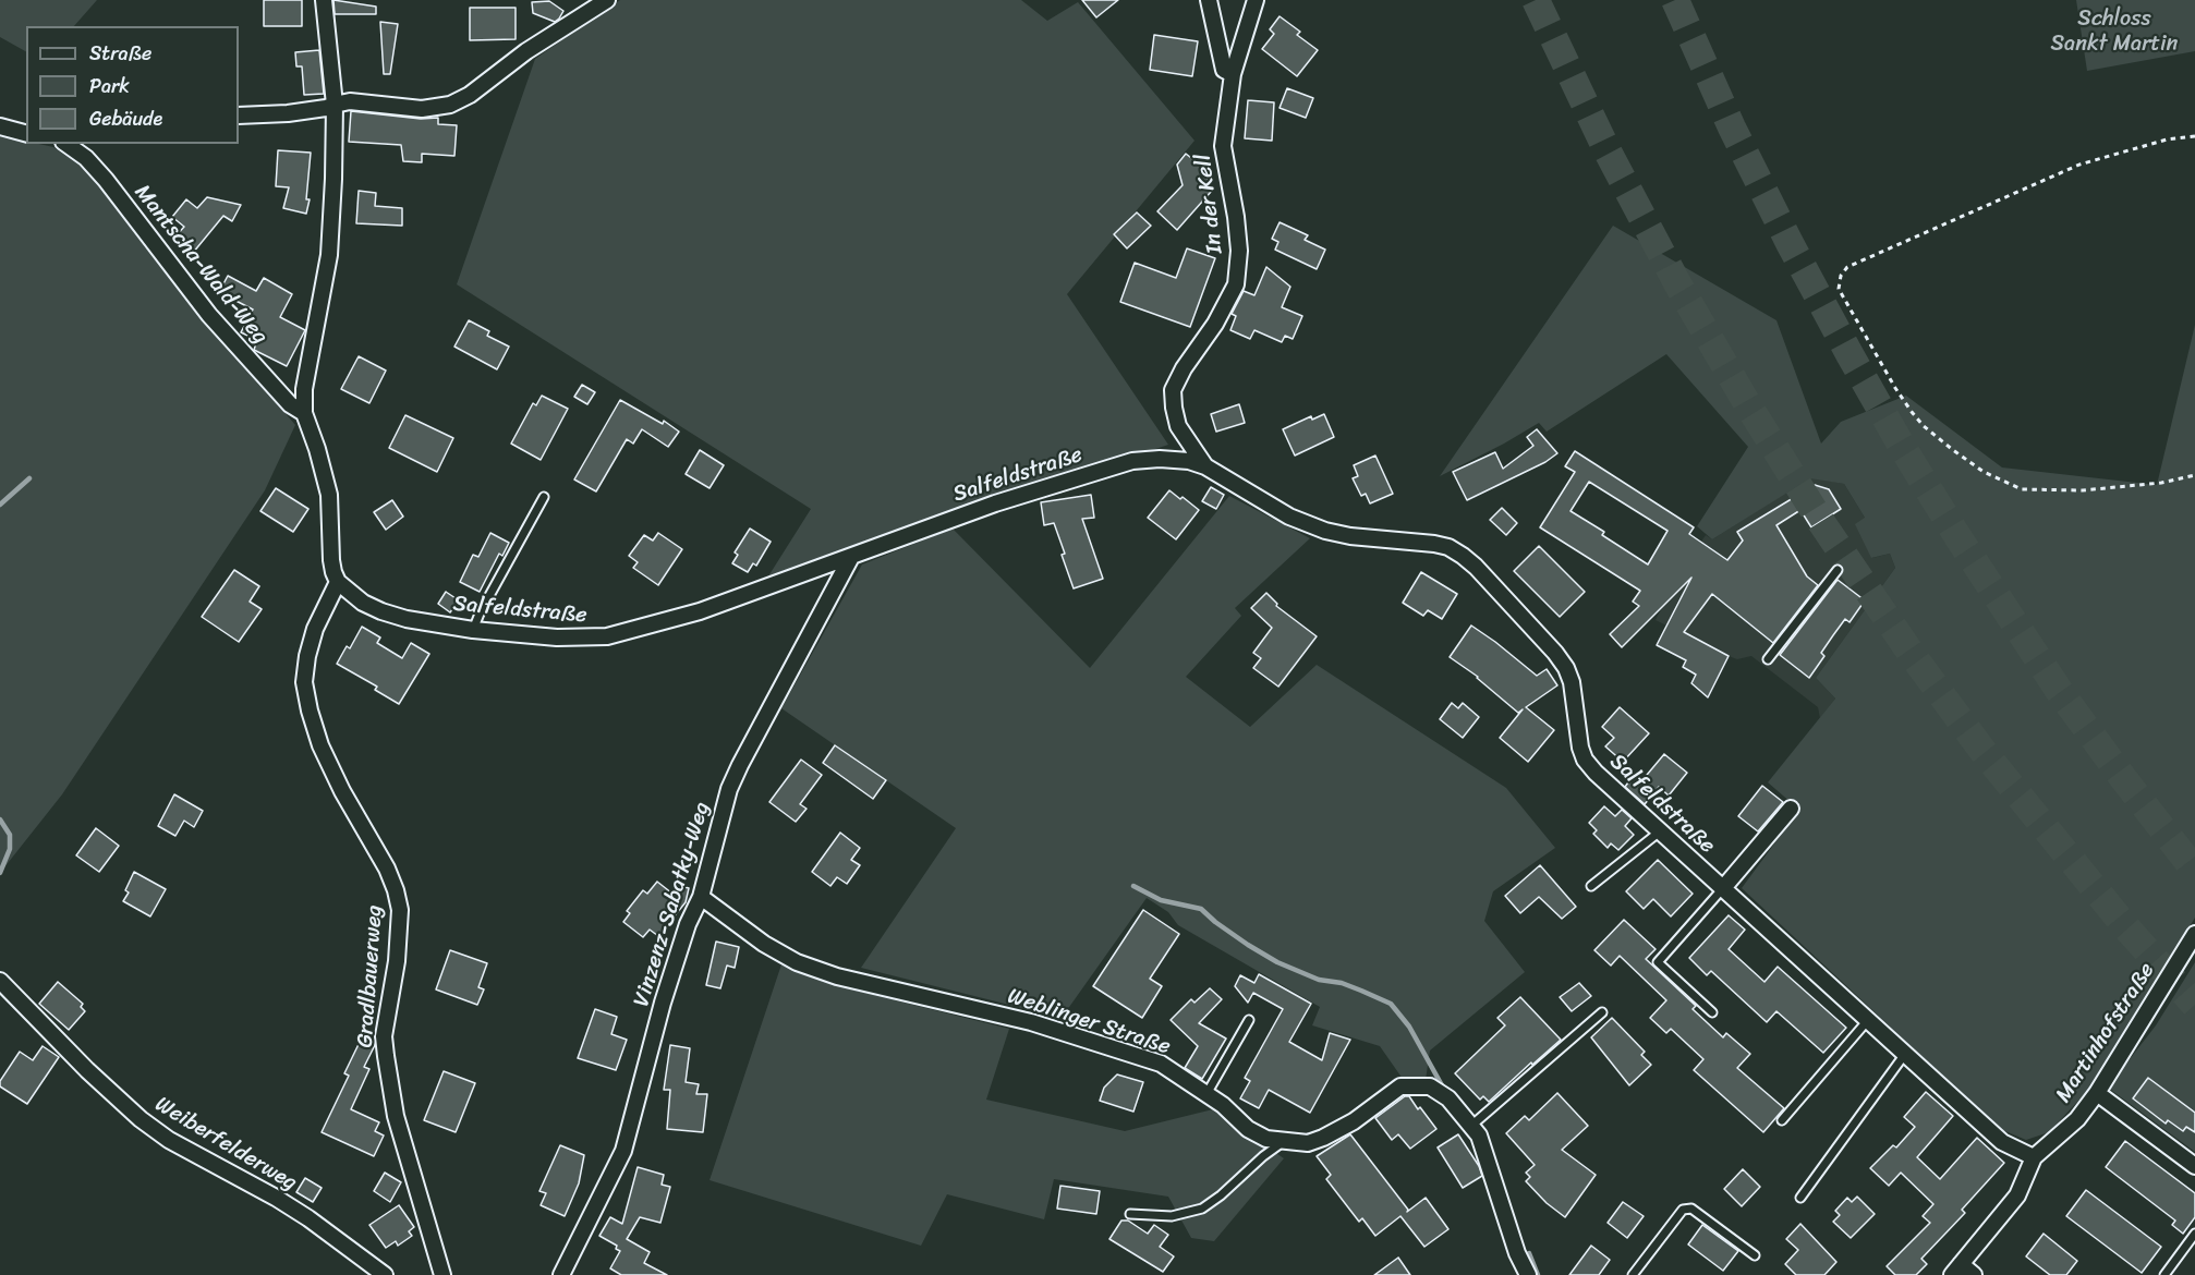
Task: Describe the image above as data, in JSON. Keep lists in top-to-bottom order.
{
  "streets": {
    "street": [
      "In der Kell",
      "Mantscha-Wald-Weg",
      "Salfeldstraße",
      "Vinzenz-Sabatky-Weg",
      "Gradlbauerweg",
      "Weblinger Straße",
      "Martinhofstraße",
      "Weiberfelderweg"
    ]
  },
  "crossings": [
    ["In der Kell", "Salfeldstraße"],
    ["Salfeldstraße", "Vinzenz-Sabatky-Weg"],
    ["Salfeldstraße", "Gradlbauerweg"],
    ["Salfeldstraße", "Martinhofstraße"],
    ["Vinzenz-Sabatky-Weg", "Weblinger Straße"]
  ],
  "parks": ["Schloss Sankt Martin"],
  "legend": ["Straße", "Park", "Gebäude"]
}
